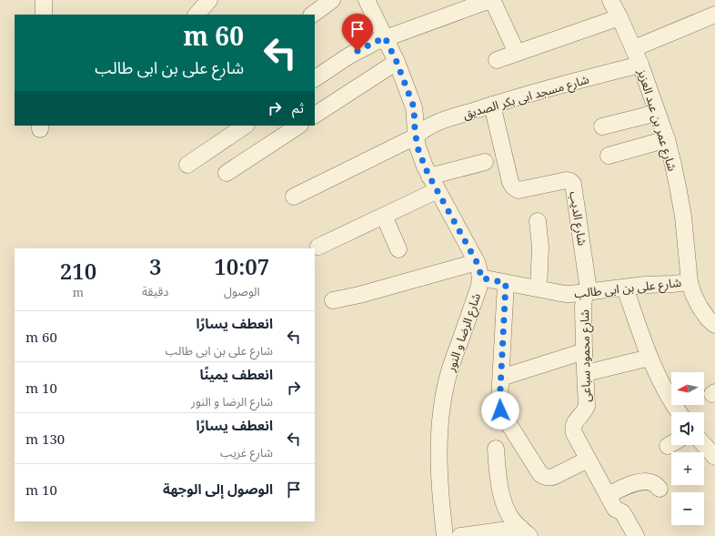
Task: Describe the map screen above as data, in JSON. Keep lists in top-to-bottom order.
{
  "streets": {
    "street": [
      "شارع مسجد ابى بكر الصديق",
      "شارع عمر بن عبد العزيز",
      "شارع الديب",
      "شارع على بن ابى طالب",
      "شارع الرضا و النور",
      "شارع محمود سباعى"
    ]
  },
  "crossings": [
    ["شارع مسجد ابى بكر الصديق", "شارع عمر بن عبد العزيز"],
    ["شارع مسجد ابى بكر الصديق", "شارع الديب"],
    ["شارع عمر بن عبد العزيز", "شارع على بن ابى طالب"],
    ["شارع الديب", "شارع على بن ابى طالب"],
    ["شارع الديب", "شارع محمود سباعى"],
    ["شارع على بن ابى طالب", "شارع الرضا و النور"],
    ["شارع على بن ابى طالب", "شارع محمود سباعى"]
  ],
  "north": "left",
  "page": {
    "turn": ["60 m", "شارع على بن ابى طالب"],
    "then": "ثم",
    "eta": [
      "10:07",
      "الوصول",
      "3",
      "دقيقة",
      "210",
      "m"
    ],
    "list": [
      {
        "name": "انعطف يسارًا",
        "note": "شارع على بن ابى طالب",
        "value": "60 m"
      },
      {
        "name": "انعطف يمينًا",
        "note": "شارع الرضا و النور",
        "value": "10 m"
      },
      {
        "name": "انعطف يسارًا",
        "note": "شارع غريب",
        "value": "130 m"
      },
      {
        "name": "الوصول إلى الوجهة",
        "value": "10 m"
      }
    ],
    "map_buttons": ["+", "−"]
  }
}
